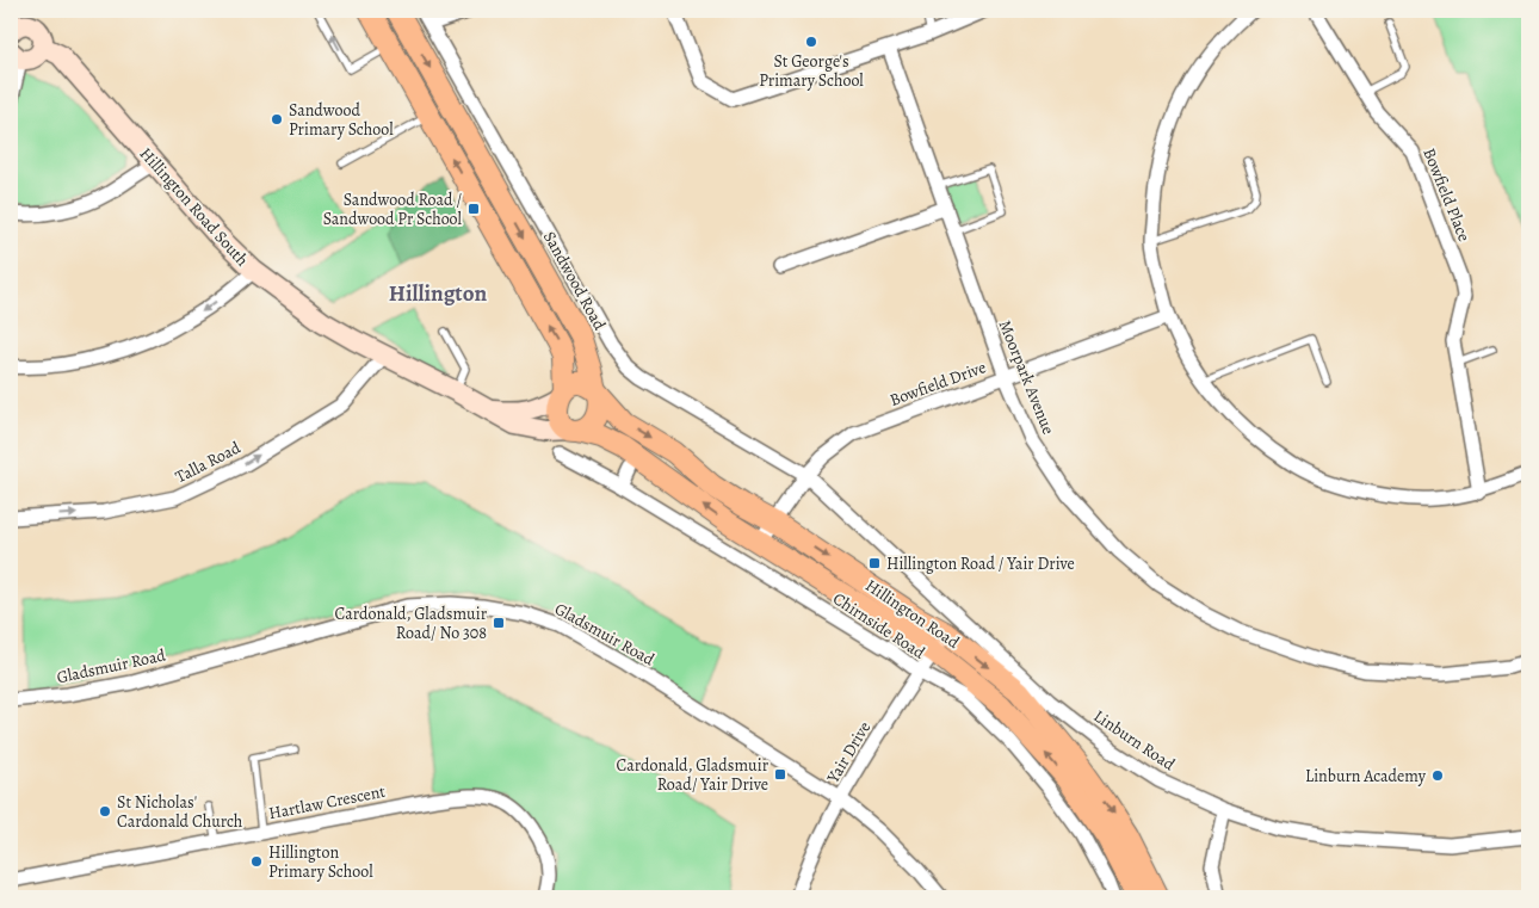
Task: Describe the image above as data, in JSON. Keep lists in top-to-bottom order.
{
  "streets": {
    "main road": ["Sandwood Road", "Hillington Road"],
    "street": [
      "Bowfield Place",
      "Hillington Road South",
      "Moorpark Avenue",
      "Bowfield Drive",
      "Talla Road",
      "Chirnside Road",
      "Gladsmuir Road",
      "Linburn Road",
      "Yair Drive",
      "Hartlaw Crescent"
    ]
  },
  "crossings": [
    ["Hillington Road South", "Sandwood Road"],
    ["Hillington Road South", "Talla Road"],
    ["Hillington Road South", "Hillington Road"],
    ["Sandwood Road", "Bowfield Drive"],
    ["Sandwood Road", "Hillington Road"],
    ["Sandwood Road", "Linburn Road"],
    ["Moorpark Avenue", "Bowfield Drive"],
    ["Bowfield Drive", "Hillington Road"],
    ["Bowfield Drive", "Linburn Road"],
    ["Hillington Road", "Yair Drive"],
    ["Chirnside Road", "Yair Drive"],
    ["Gladsmuir Road", "Yair Drive"]
  ],
  "one_way": ["Talla Road"],
  "districts": ["Hillington"],
  "places": {
    "other": [
      "St George's Primary School",
      "Sandwood Primary School",
      "Linburn Academy",
      "St Nicholas' Cardonald Church",
      "Hillington Primary School"
    ],
    "transit": [
      "Sandwood Road / Sandwood Pr School",
      "Hillington Road / Yair Drive",
      "Cardonald, Gladsmuir Road/ No 308",
      "Cardonald, Gladsmuir Road/ Yair Drive"
    ]
  }
}
